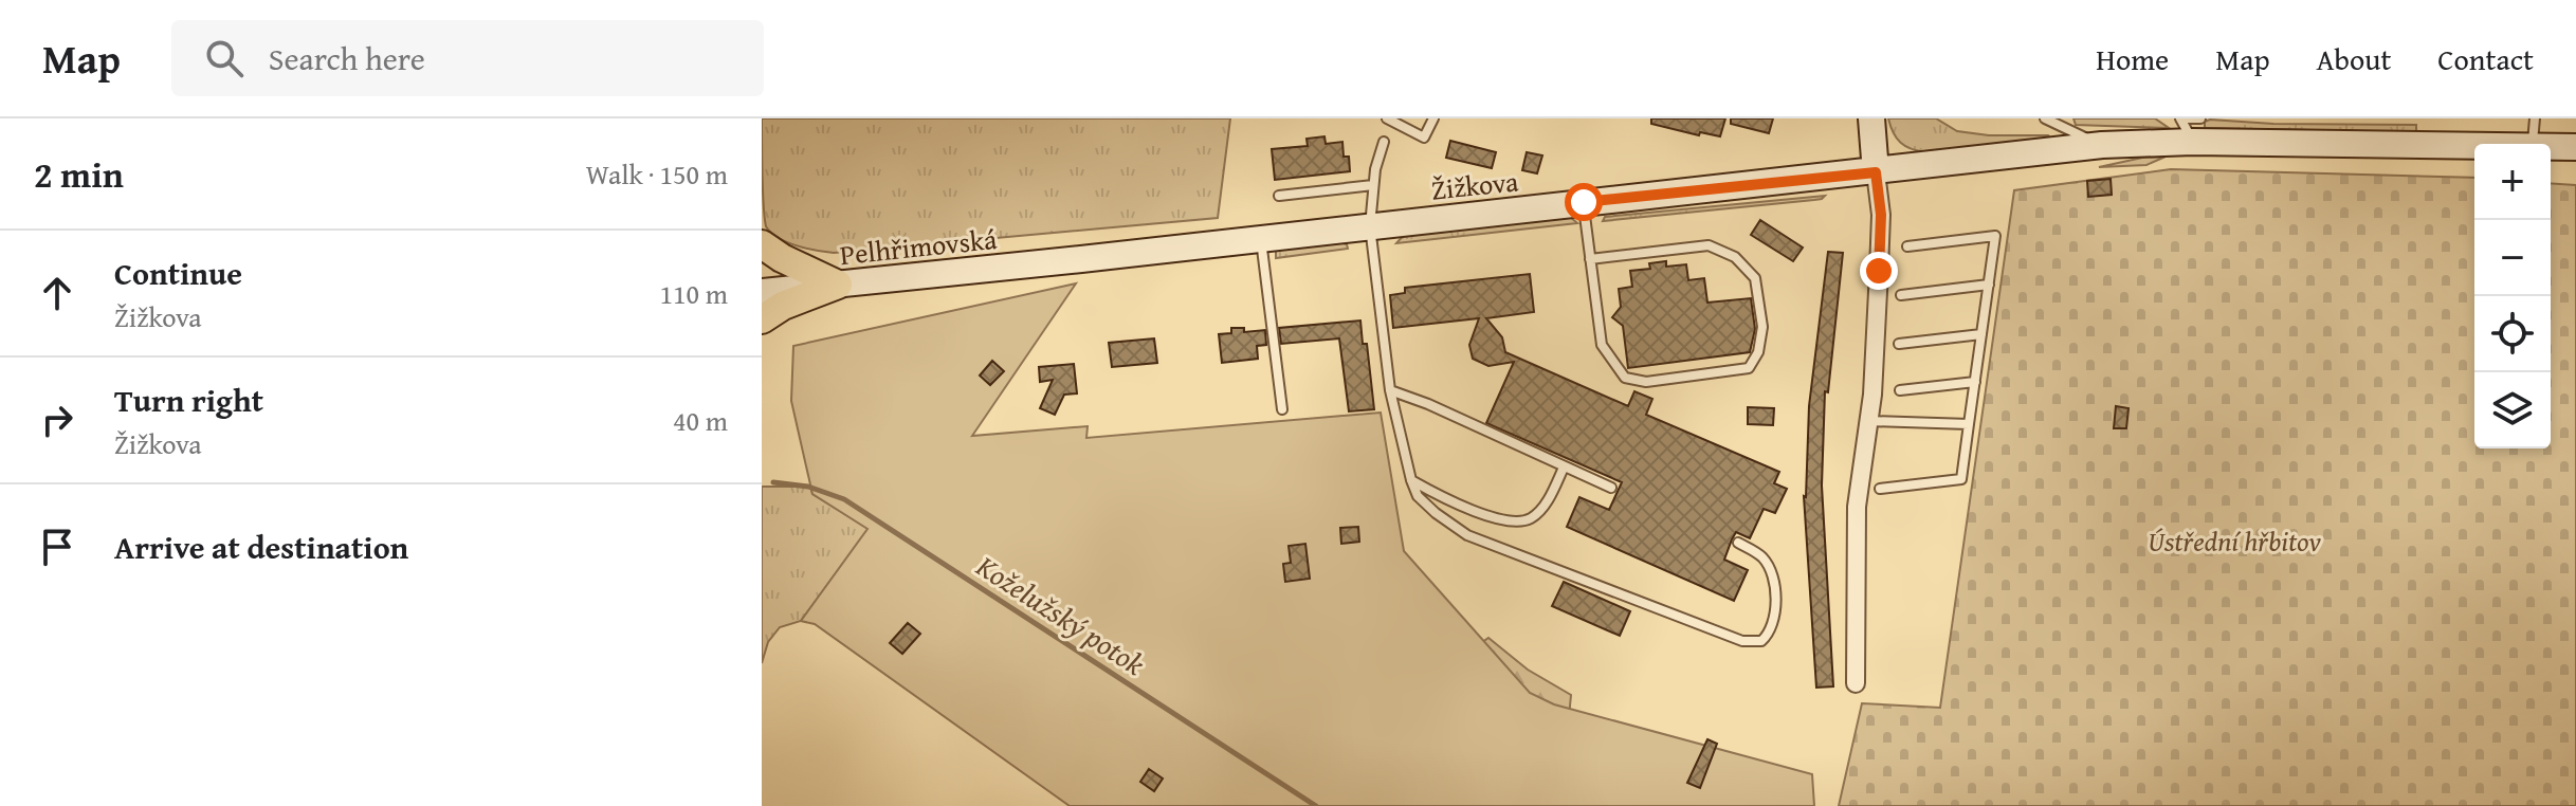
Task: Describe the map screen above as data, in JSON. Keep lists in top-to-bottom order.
{
  "streets": {
    "main road": ["Žižkova", "Pelhřimovská"]
  },
  "crossings": [
    ["Žižkova", "Pelhřimovská"]
  ],
  "water": ["Koželužský potok"],
  "parks": ["Ústřední hřbitov"],
  "page": {
    "header": "Map",
    "search": "Search here",
    "nav": [
      "Home",
      "Map",
      "About",
      "Contact"
    ],
    "heading": ["2 min", "Walk · 150 m"],
    "map_buttons": ["+", "−"],
    "list": [
      ["Continue", "Žižkova", "110 m"],
      ["Turn right", "Žižkova", "40 m"],
      "Arrive at destination"
    ]
  }
}
